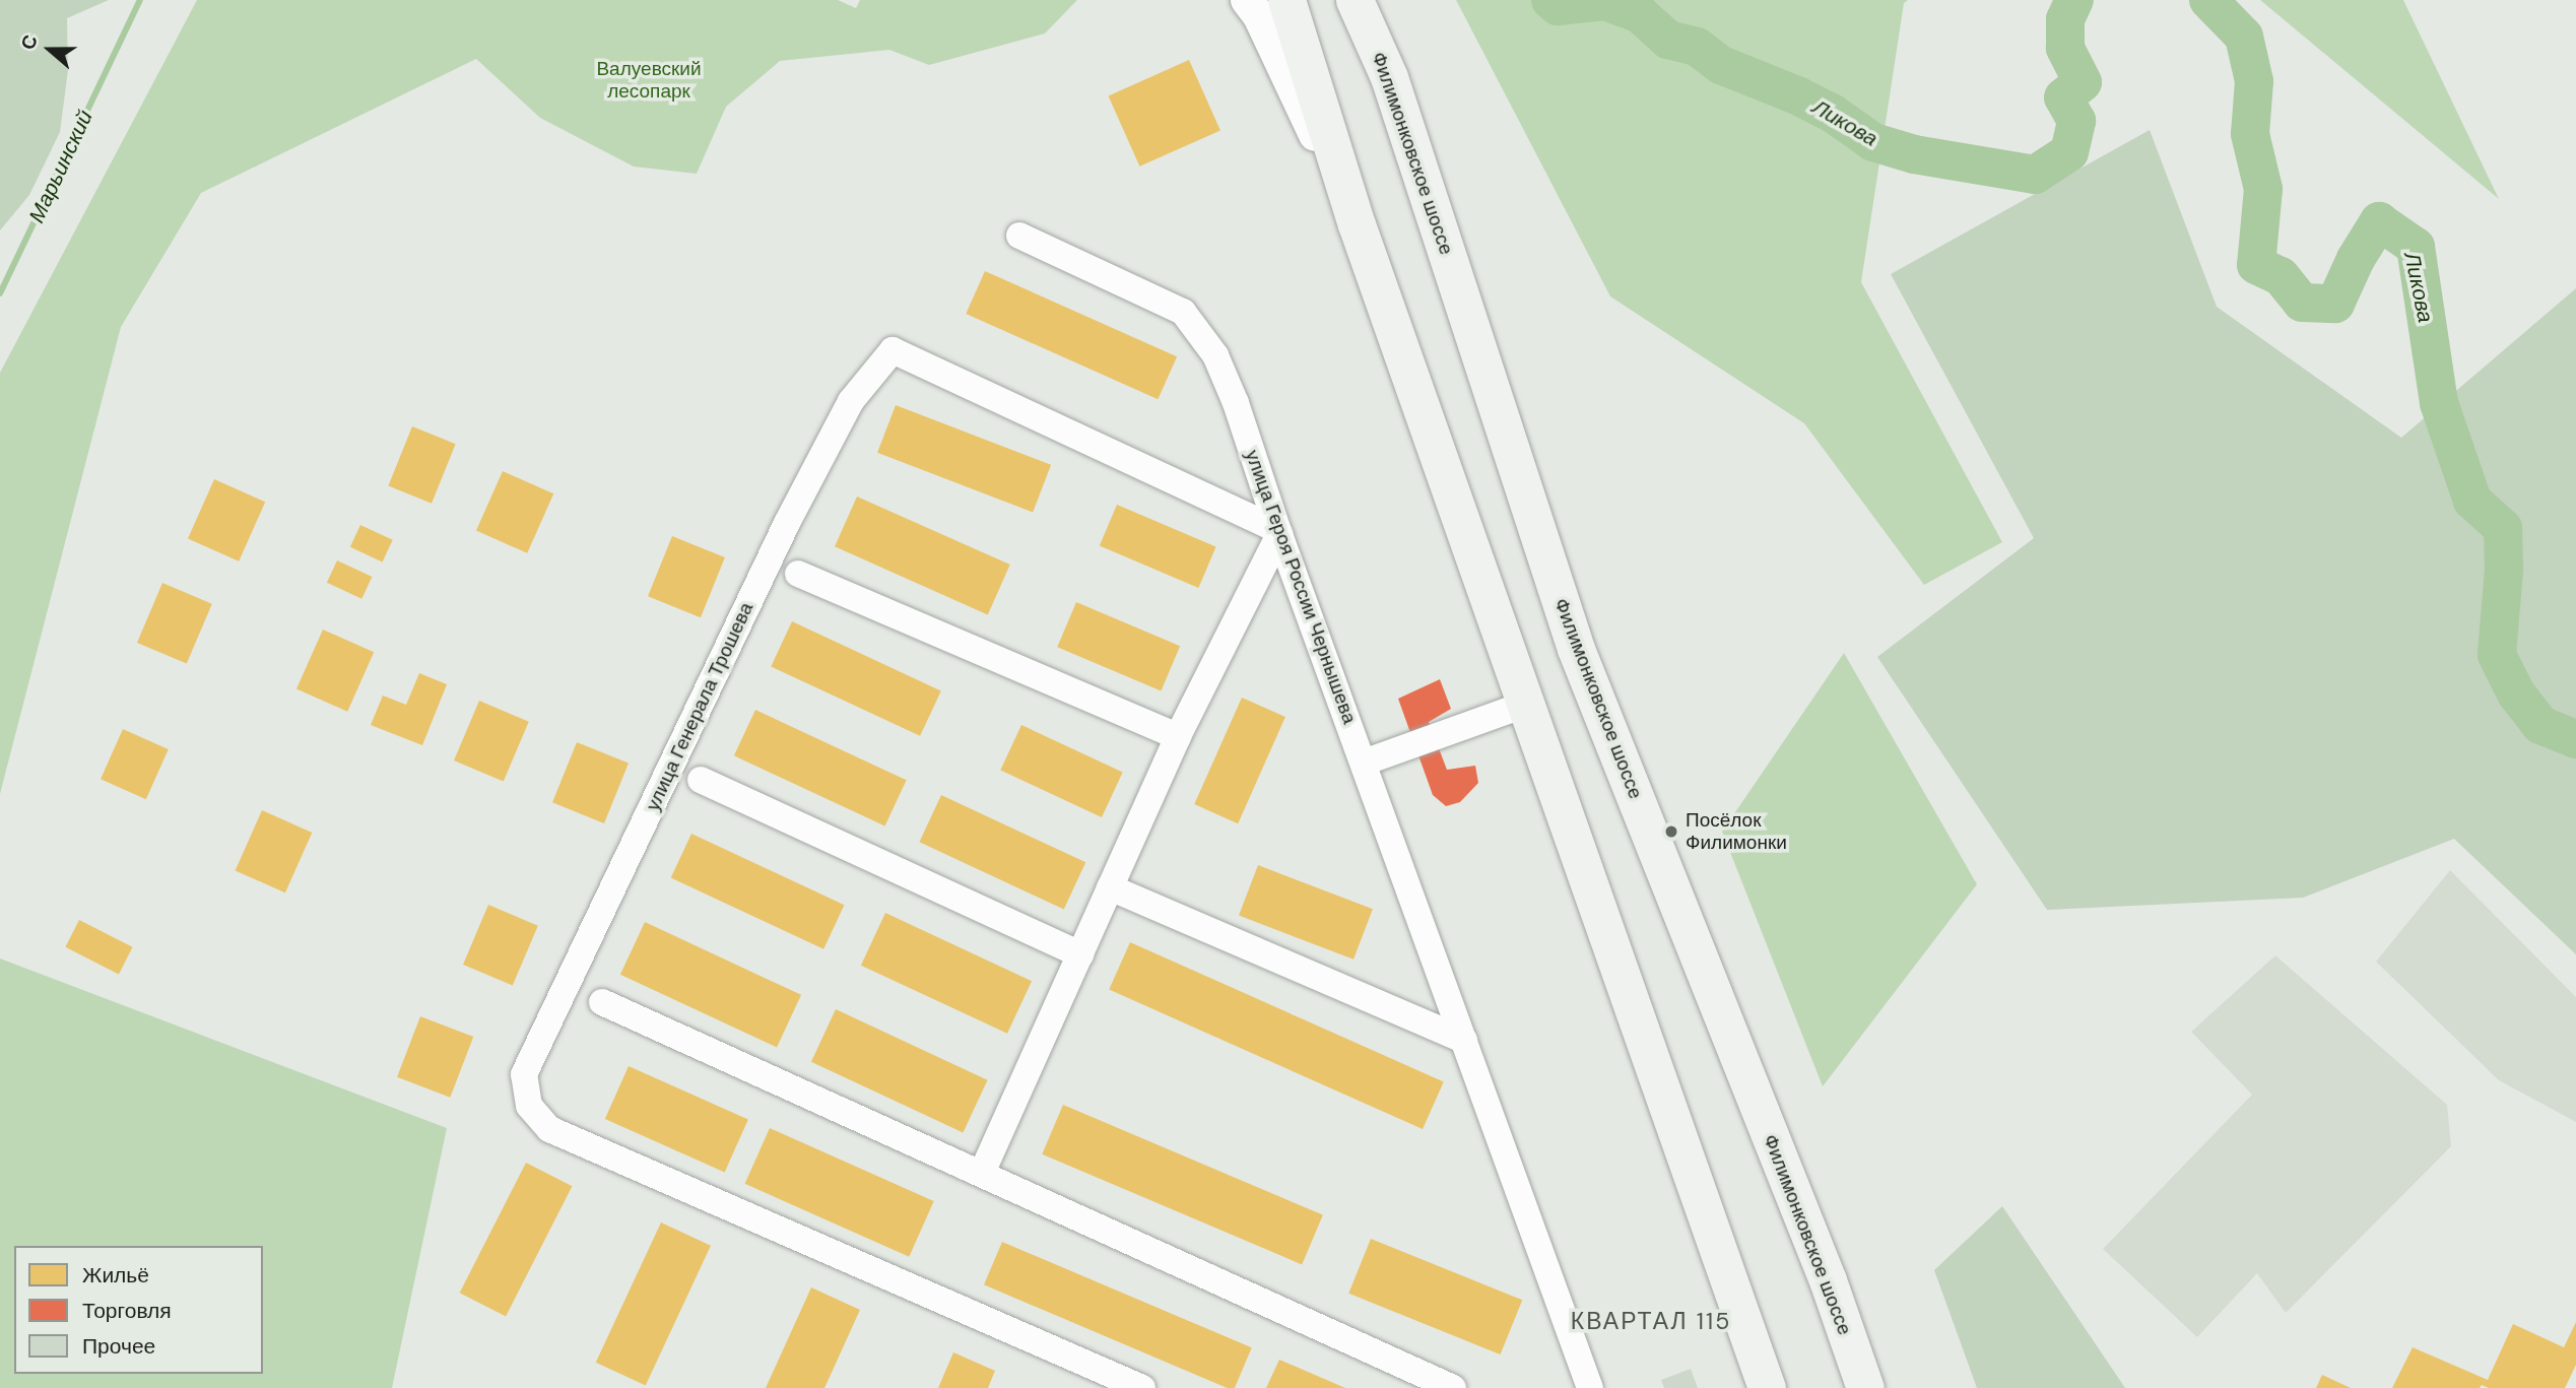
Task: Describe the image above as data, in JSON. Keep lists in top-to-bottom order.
{
  "streets": {
    "main road": ["Филимонковское шоссе"],
    "street": ["улица Героя России Чернышева", "улица Генерала Трошева"]
  },
  "crossings": [
    ["улица Героя России Чернышева", "улица Генерала Трошева"]
  ],
  "districts": ["КВАРТАЛ 115"],
  "water": ["Ликова", "Марьинский"],
  "parks": ["Валуевский лесопарк"],
  "places": ["Посёлок Филимонки"],
  "legend": ["Жильё", "Торговля", "Прочее"],
  "north": "left"
}
